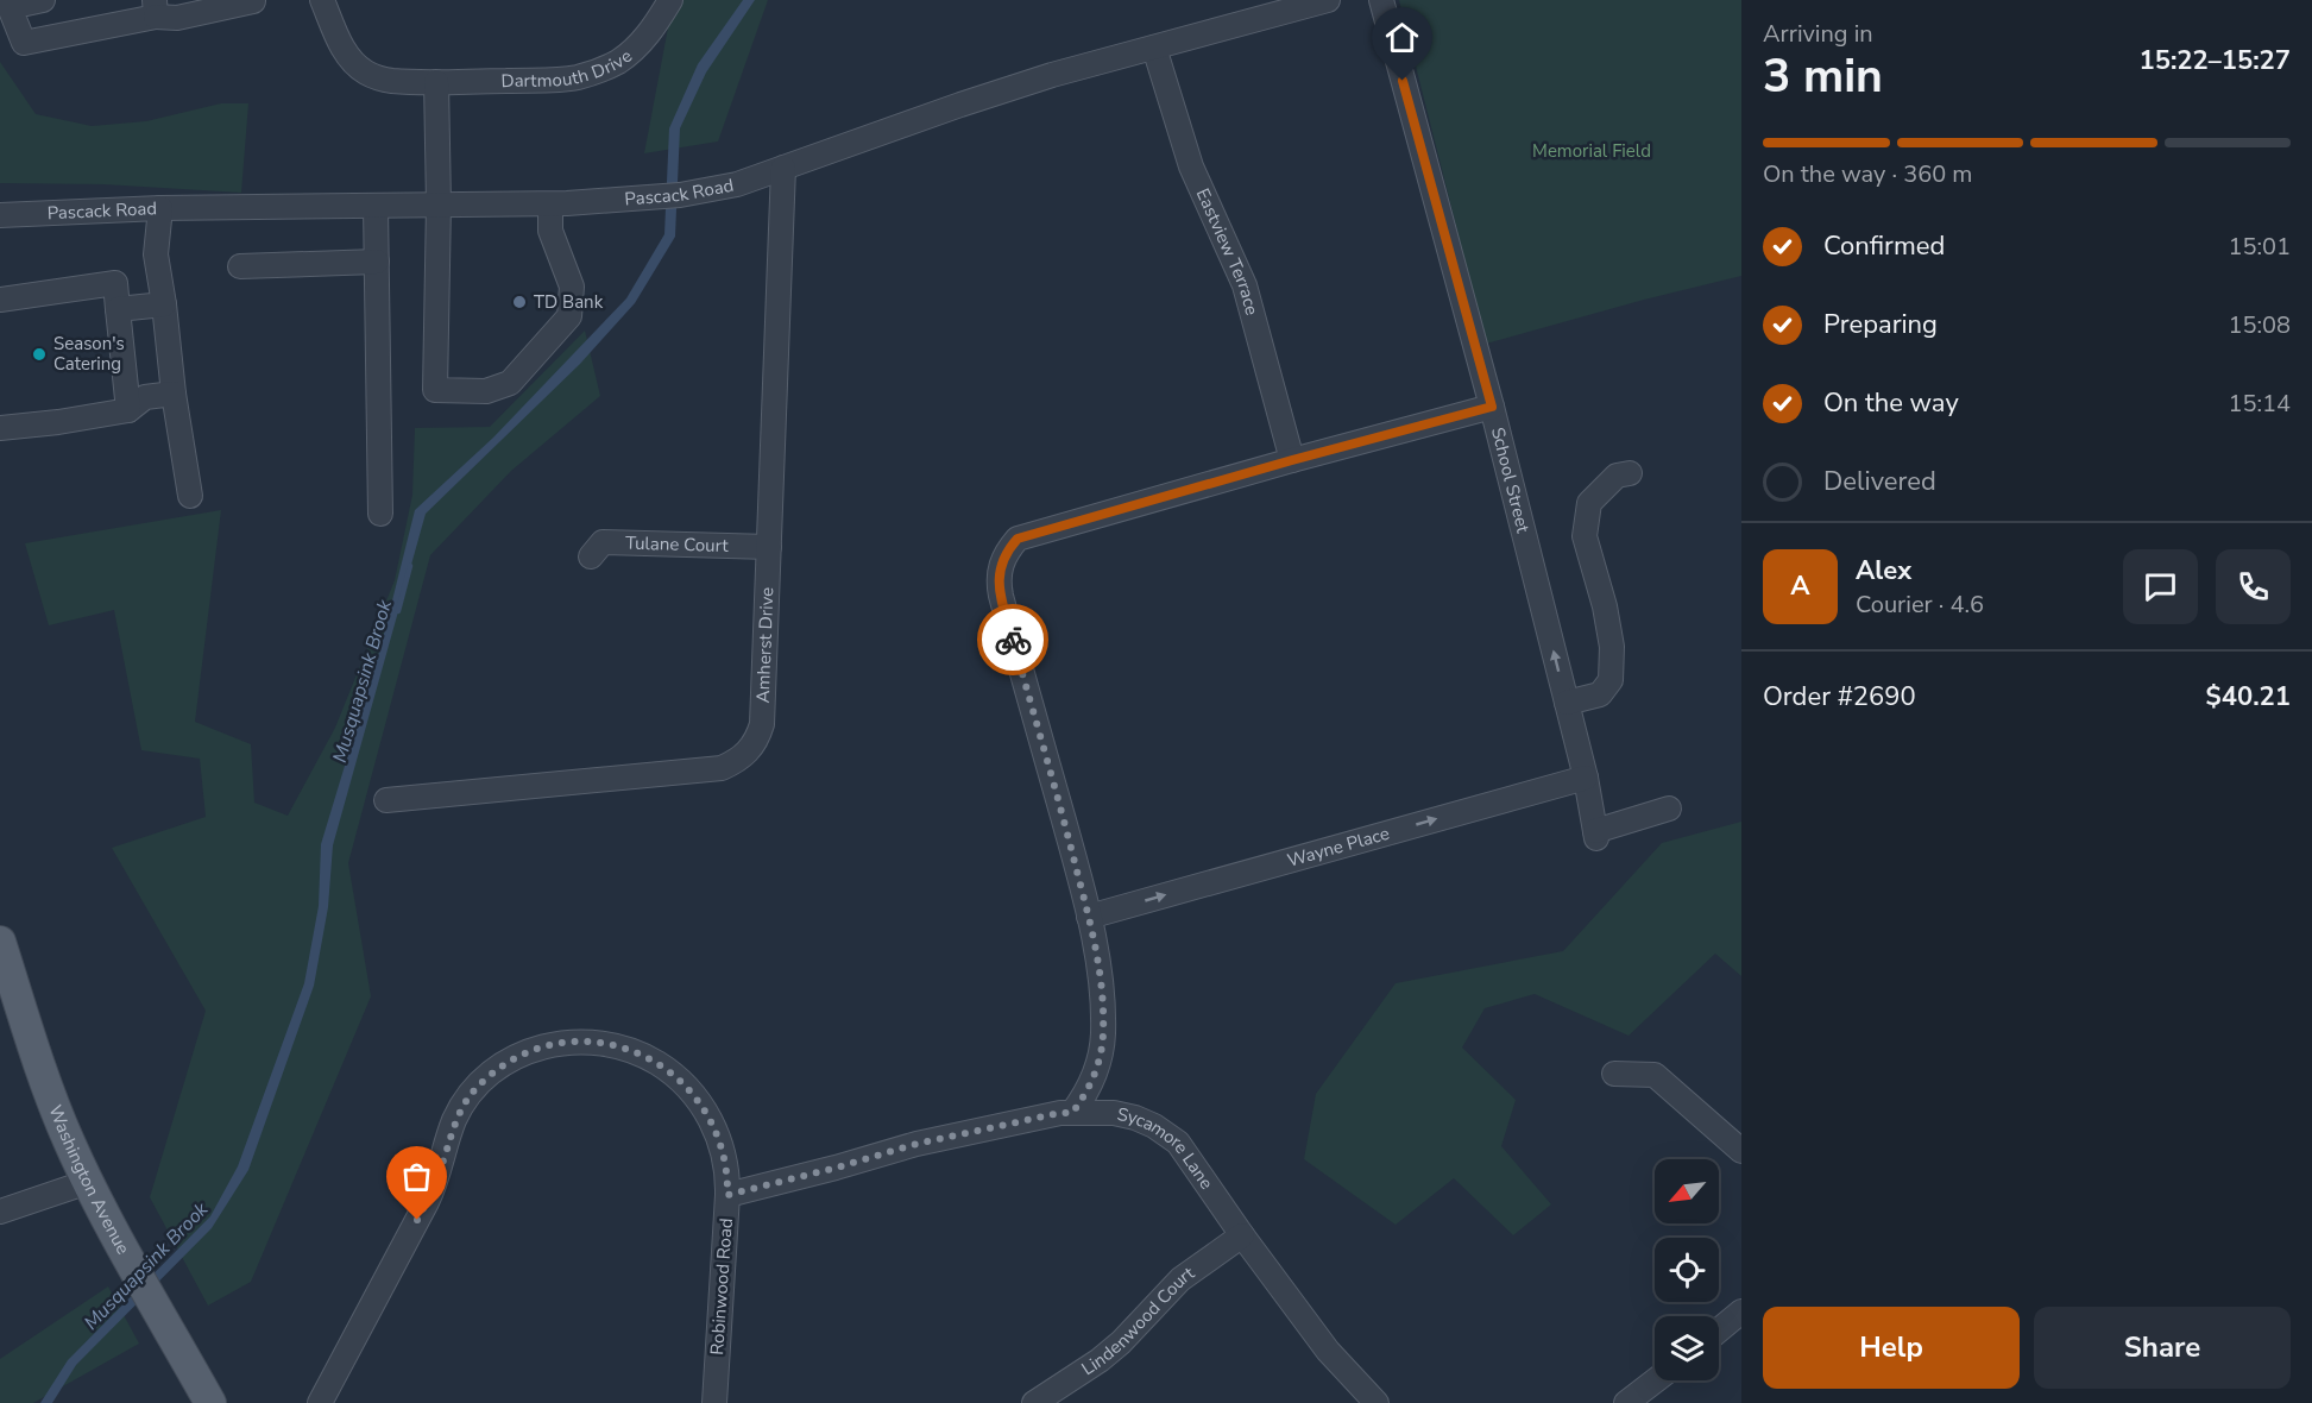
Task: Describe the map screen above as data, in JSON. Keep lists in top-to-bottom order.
{
  "streets": {
    "main road": ["Washington Avenue"],
    "street": [
      "Dartmouth Drive",
      "Pascack Road",
      "Eastview Terrace",
      "School Street",
      "Tulane Court",
      "Amherst Drive",
      "Wayne Place",
      "Sycamore Lane",
      "Robinwood Road",
      "Lindenwood Court"
    ]
  },
  "crossings": [
    ["Pascack Road", "Eastview Terrace"],
    ["Pascack Road", "Amherst Drive"],
    ["School Street", "Wayne Place"],
    ["Tulane Court", "Amherst Drive"],
    ["Sycamore Lane", "Robinwood Road"],
    ["Sycamore Lane", "Lindenwood Court"]
  ],
  "one_way": ["Wayne Place"],
  "water": ["Musquapsink Brook"],
  "parks": ["Memorial Field"],
  "places": ["TD Bank", "Season's Catering"],
  "north": "bottom left",
  "page": {
    "heading": ["3 min", "Arriving in", "15:22–15:27"],
    "panel": [
      "Alex",
      "Courier · 4.6",
      "Order #2690",
      "$40.21"
    ],
    "bar": "On the way · 360 m",
    "list": [
      ["Confirmed", "15:01"],
      ["Preparing", "15:08"],
      ["On the way", "15:14"],
      "Delivered"
    ],
    "round": "A",
    "buttons": ["Help", "Share"]
  }
}
